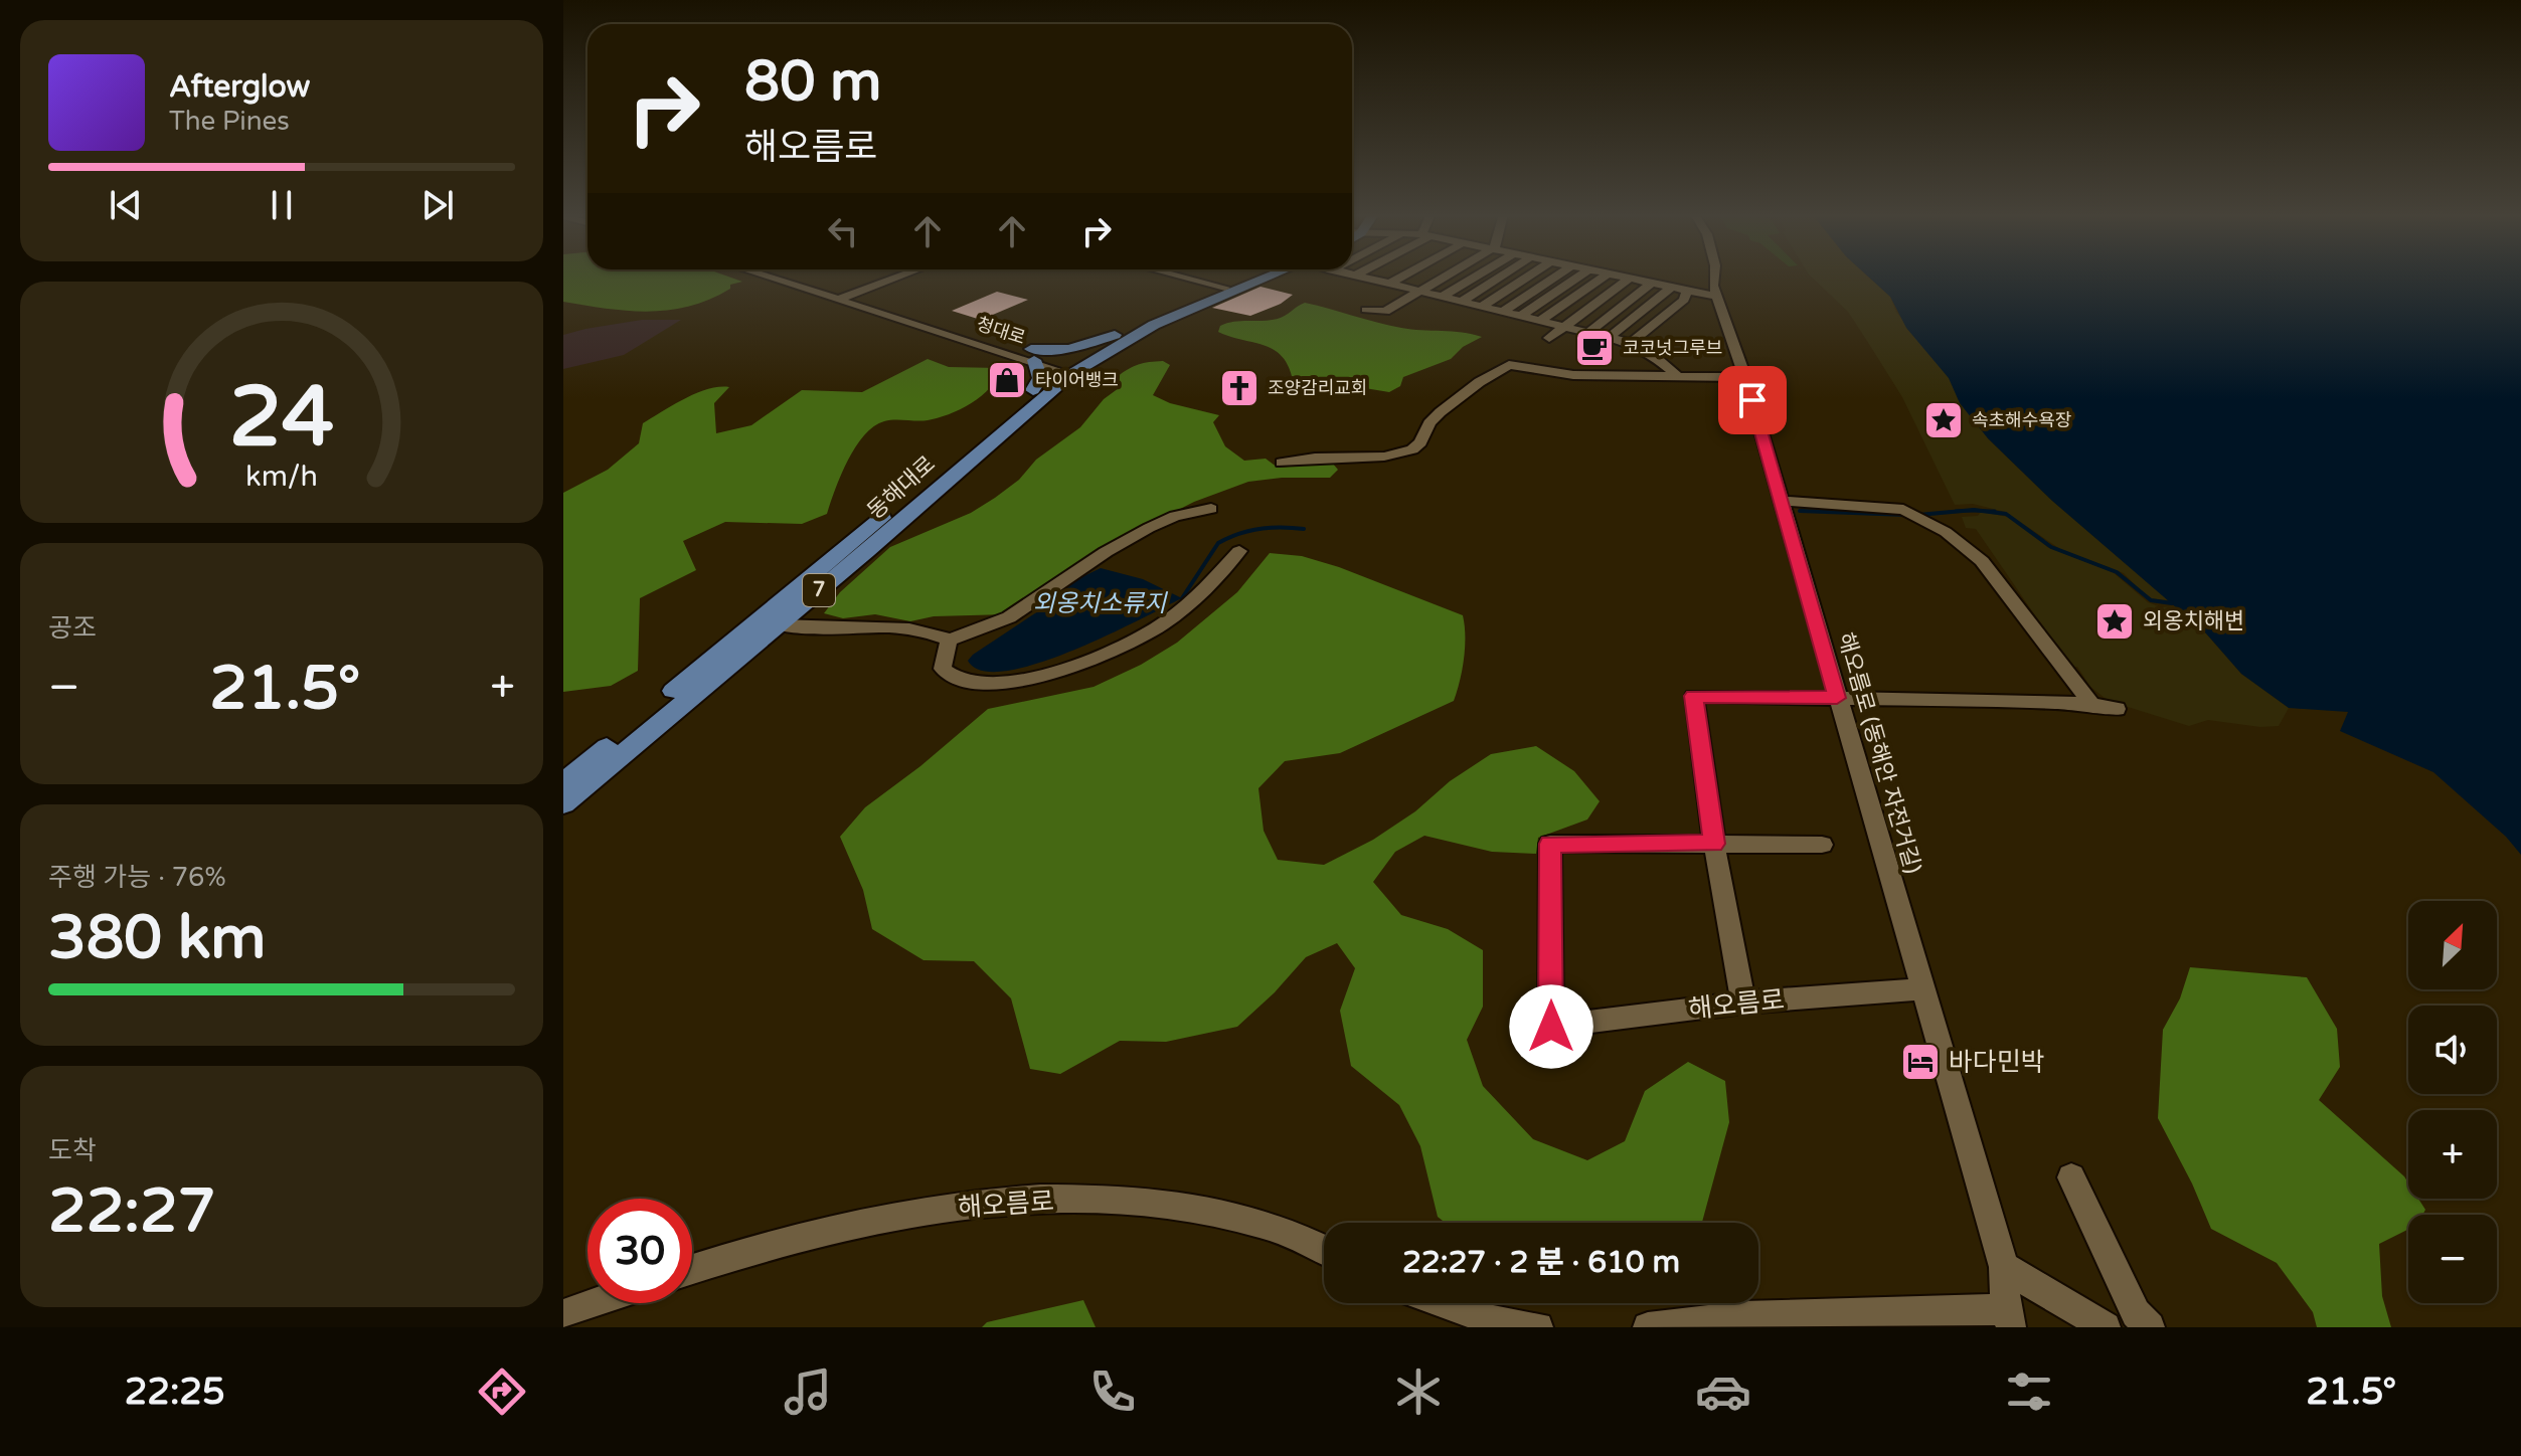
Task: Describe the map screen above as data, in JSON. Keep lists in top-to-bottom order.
{
  "streets": {
    "main road": ["동해대로", "7"],
    "street": ["청대로", "해오름로 (동해안 자전거길)", "해오름로"]
  },
  "crossings": [
    ["청대로", "동해대로"],
    ["해오름로 (동해안 자전거길)", "해오름로"]
  ],
  "water": ["외옹치소류지"],
  "places": {
    "cafe": ["코코넛그루브"],
    "shop": ["타이어뱅크"],
    "church": ["조양감리교회"],
    "place": ["속초해수욕장", "외옹치해변"],
    "hotel": ["바다민박"]
  },
  "north": "top right",
  "page": {
    "turn": ["80 m", "해오름로"],
    "song": ["Afterglow", "The Pines"],
    "tile": [
      "공조",
      ["주행 가능 · 76%", "380 km"],
      ["도착", "22:27"]
    ],
    "heat": ["−", "21.5°", "+"],
    "map_buttons": ["+", "−"],
    "limit": "30",
    "trip": "22:27 · 2 분 · 610 m",
    "tabs": ["22:25", "21.5°"],
    "gauge": ["24", "km/h"]
  }
}
